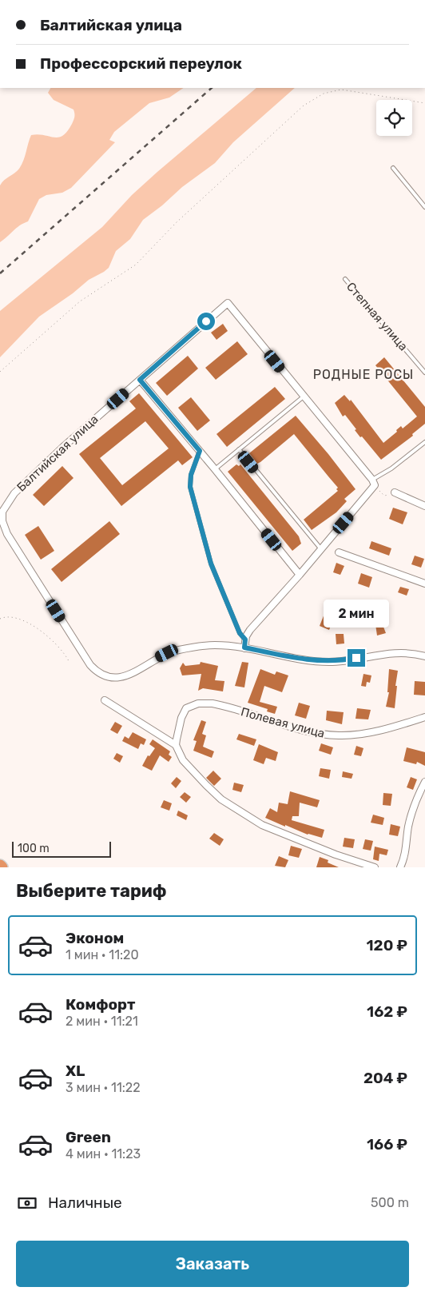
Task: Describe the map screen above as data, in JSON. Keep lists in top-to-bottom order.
{
  "streets": {
    "street": ["Балтийская улица", "Полевая улица"],
    "lane": ["Степная улица"]
  },
  "districts": ["РОДНЫЕ РОСЫ"],
  "scale_bar": "100 m",
  "page": {
    "banner": ["Балтийская улица", "Профессорский переулок"],
    "bubble": "2 мин",
    "scale": "100 m",
    "heading": "Выберите тариф",
    "list": [
      {
        "name": "Эконом",
        "note": "1 мин · 11:20",
        "value": "120 ₽"
      },
      {
        "name": "Комфорт",
        "note": "2 мин · 11:21",
        "value": "162 ₽"
      },
      {
        "name": "XL",
        "note": "3 мин · 11:22",
        "value": "204 ₽"
      },
      {
        "name": "Green",
        "note": "4 мин · 11:23",
        "value": "166 ₽"
      }
    ],
    "pay": ["Наличные", "500 m"],
    "buttons": "Заказать"
  }
}
